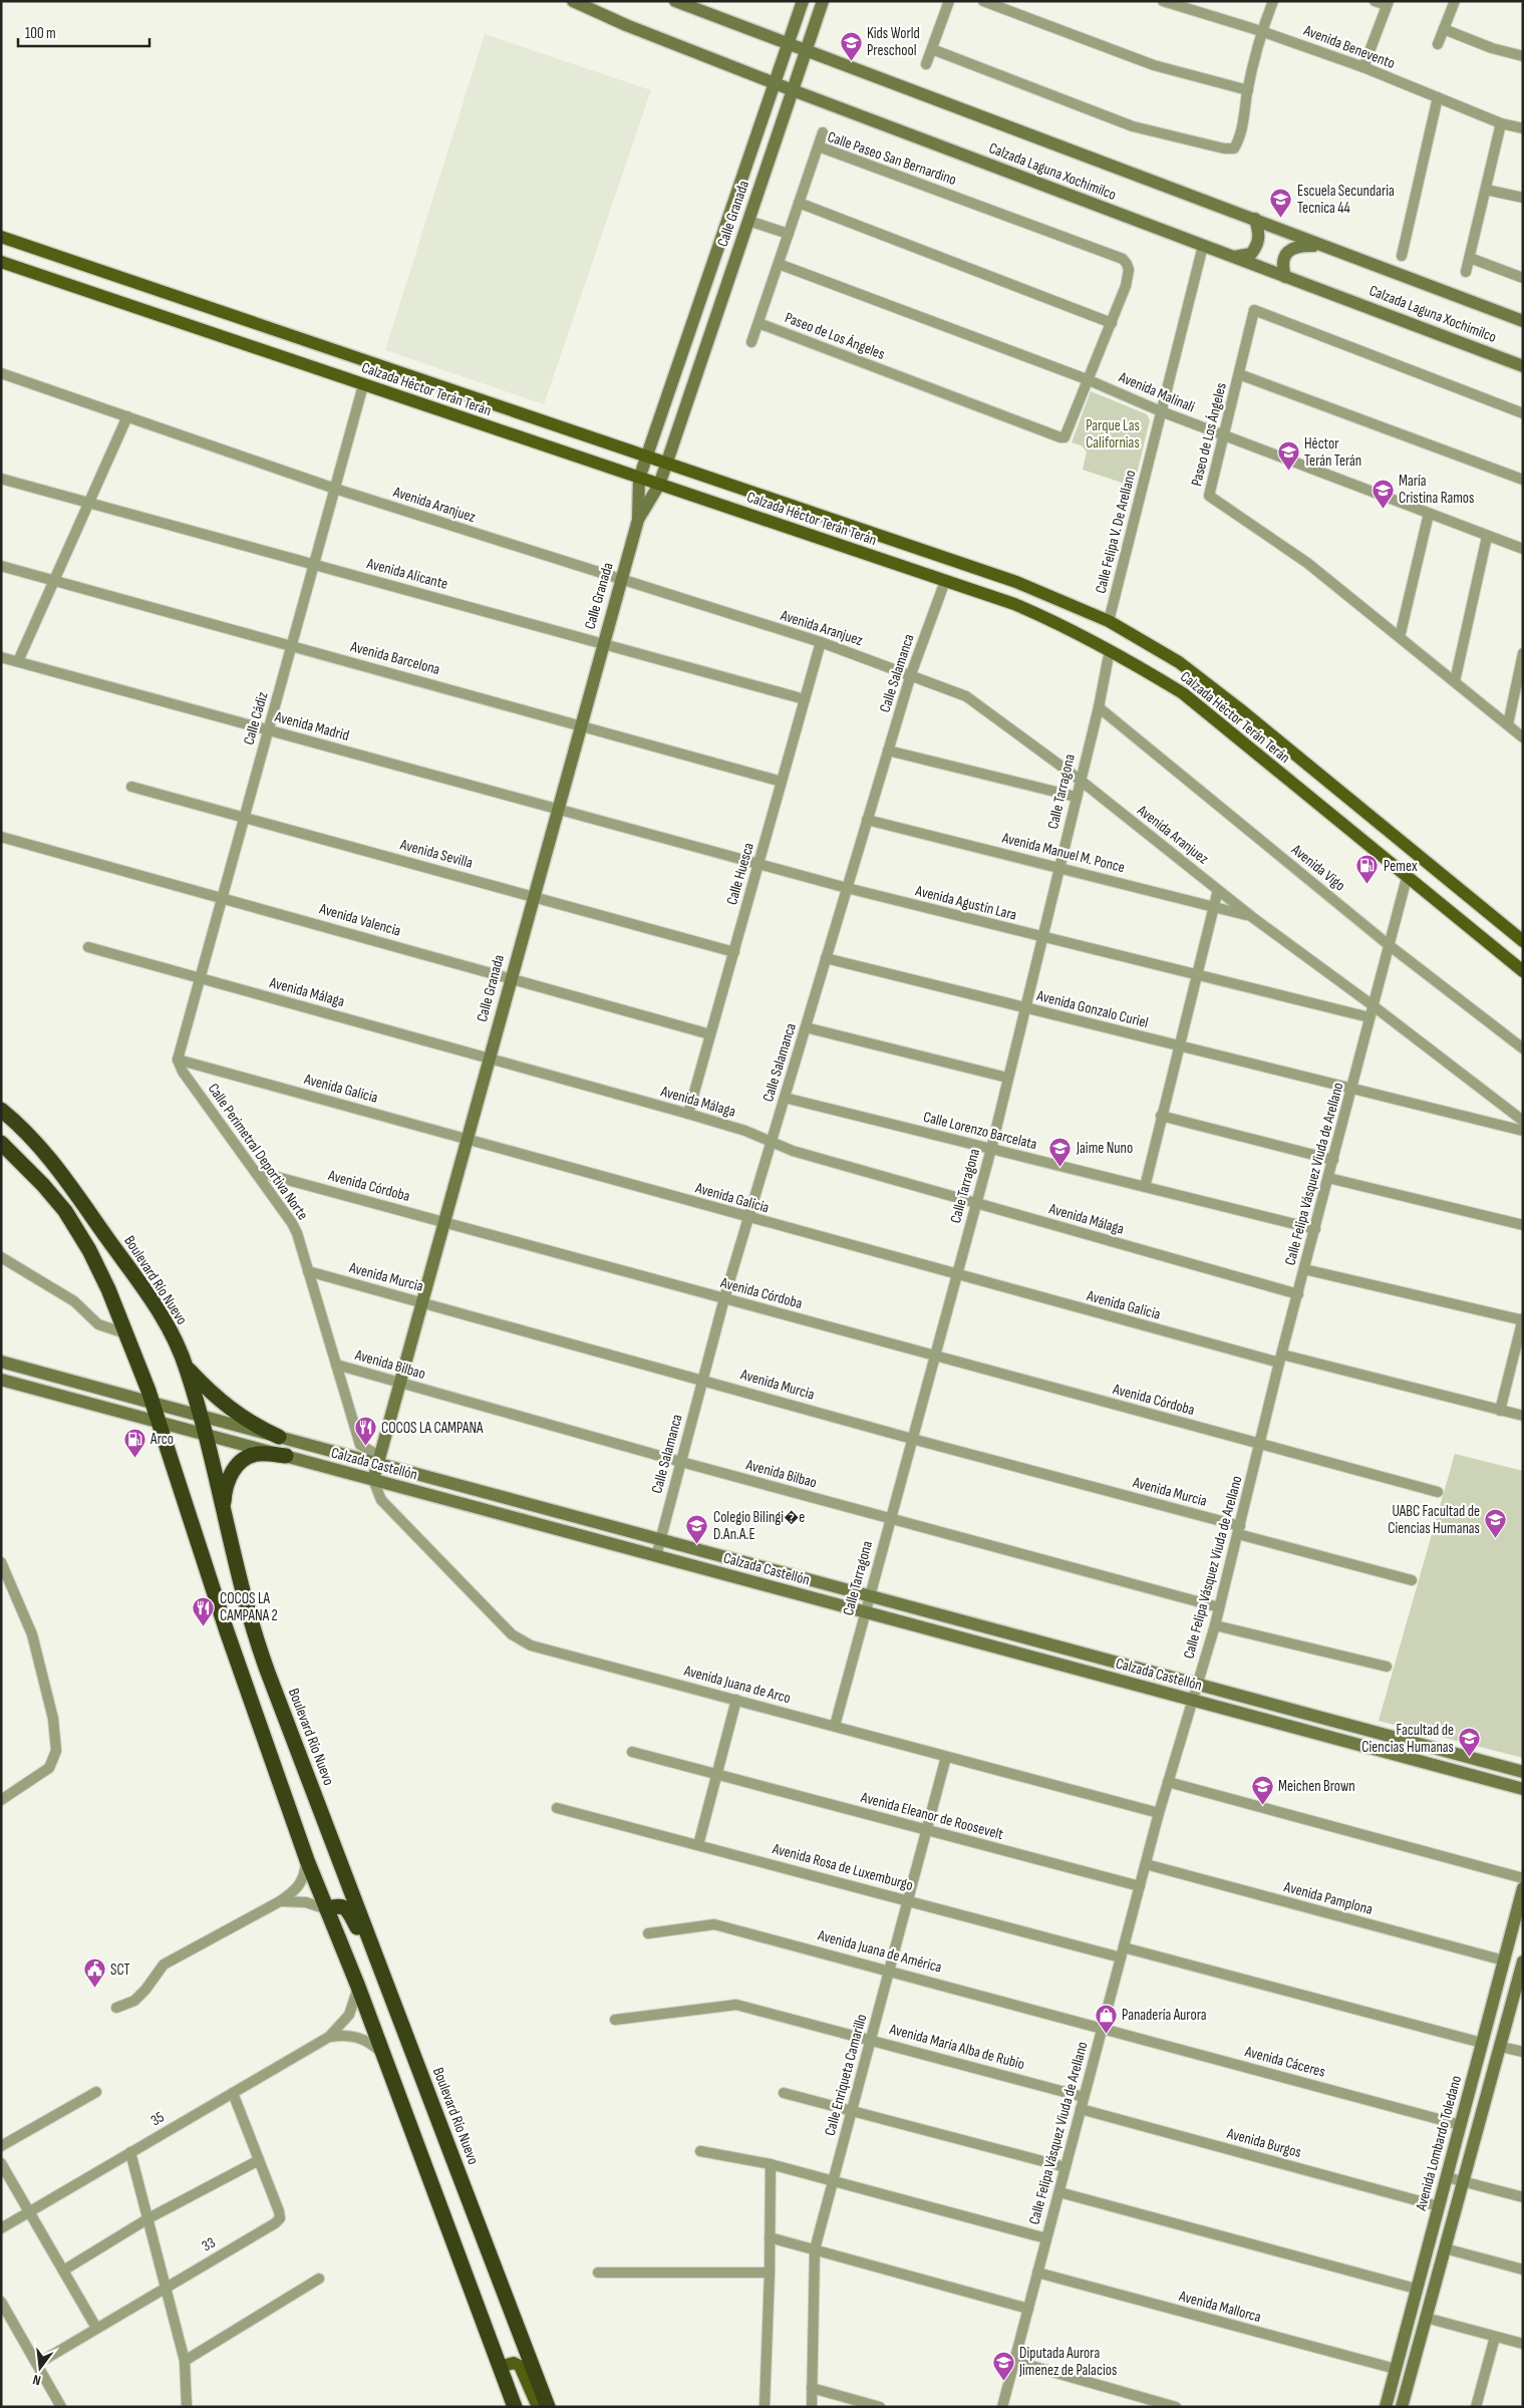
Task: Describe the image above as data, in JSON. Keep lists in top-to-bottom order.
{
  "streets": {
    "highway": ["Boulevard Río Nuevo"],
    "main road": [
      "Calzada Laguna Xochimilco",
      "Calle Granada",
      "Calzada Héctor Terán Terán",
      "Calzada Castellón",
      "Avenida Lombardo Toledano"
    ],
    "street": [
      "Avenida Benevento",
      "Calle Paseo San Bernardino",
      "Paseo de Los Ángeles",
      "Avenida Malinali",
      "Avenida Aranjuez",
      "Calle Felipa V. De Arellano",
      "Avenida Alicante",
      "Avenida Barcelona",
      "Calle Salamanca",
      "Calle Cádiz",
      "Avenida Madrid",
      "Calle Tarragona",
      "Avenida Manuel M. Ponce",
      "Avenida Sevilla",
      "Avenida Vigo",
      "Calle Huesca",
      "Avenida Agustín Lara",
      "Avenida Valencia",
      "Avenida Málaga",
      "Avenida Gonzalo Curiel",
      "Avenida Galicia",
      "Calle Lorenzo Barcelata",
      "Calle Perimetral Deportiva Norte",
      "Calle Felipa Vásquez Viuda de Arellano",
      "Avenida Córdoba",
      "Avenida Murcia",
      "Avenida Bilbao",
      "Avenida Juana de Arco",
      "Avenida Eleanor de Roosevelt",
      "Avenida Rosa de Luxemburgo",
      "Avenida Pamplona",
      "Avenida Juana de América",
      "Avenida María Alba de Rubio",
      "Avenida Cáceres",
      "Calle Enriqueta Camarillo",
      "35",
      "Avenida Burgos",
      "33",
      "Avenida Mallorca"
    ]
  },
  "crossings": [
    ["Calle Paseo San Bernardino", "Paseo de Los Ángeles"],
    ["Calle Paseo San Bernardino", "Avenida Malinali"],
    ["Calzada Laguna Xochimilco", "Calle Granada"],
    ["Calzada Laguna Xochimilco", "Calle Felipa V. De Arellano"],
    ["Calle Granada", "Calzada Héctor Terán Terán"],
    ["Calle Granada", "Avenida Aranjuez"],
    ["Calle Granada", "Avenida Alicante"],
    ["Calle Granada", "Avenida Barcelona"],
    ["Calle Granada", "Avenida Madrid"],
    ["Calle Granada", "Avenida Sevilla"],
    ["Calle Granada", "Avenida Agustín Lara"],
    ["Calle Granada", "Avenida Valencia"],
    ["Calle Granada", "Avenida Málaga"],
    ["Calle Granada", "Avenida Galicia"],
    ["Calle Granada", "Calle Perimetral Deportiva Norte"],
    ["Calle Granada", "Avenida Córdoba"],
    ["Calle Granada", "Avenida Murcia"],
    ["Calle Granada", "Avenida Bilbao"],
    ["Calle Granada", "Calzada Castellón"],
    ["Calle Granada", "Avenida Juana de Arco"],
    ["Paseo de Los Ángeles", "Avenida Malinali"],
    ["Calzada Héctor Terán Terán", "Calle Felipa V. De Arellano"],
    ["Calzada Héctor Terán Terán", "Calle Salamanca"],
    ["Calzada Héctor Terán Terán", "Calle Cádiz"],
    ["Calzada Héctor Terán Terán", "Calle Tarragona"],
    ["Calzada Héctor Terán Terán", "Calle Felipa Vásquez Viuda de Arellano"],
    ["Avenida Malinali", "Calle Felipa V. De Arellano"],
    ["Avenida Aranjuez", "Calle Salamanca"],
    ["Avenida Aranjuez", "Calle Cádiz"],
    ["Avenida Aranjuez", "Calle Tarragona"],
    ["Avenida Aranjuez", "Avenida Manuel M. Ponce"],
    ["Avenida Aranjuez", "Calle Huesca"],
    ["Avenida Aranjuez", "Calle Felipa Vásquez Viuda de Arellano"],
    ["Avenida Alicante", "Calle Cádiz"],
    ["Avenida Alicante", "Calle Huesca"],
    ["Avenida Barcelona", "Calle Cádiz"],
    ["Avenida Barcelona", "Calle Huesca"],
    ["Calle Salamanca", "Avenida Manuel M. Ponce"],
    ["Calle Salamanca", "Avenida Agustín Lara"],
    ["Calle Salamanca", "Avenida Málaga"],
    ["Calle Salamanca", "Avenida Gonzalo Curiel"],
    ["Calle Salamanca", "Avenida Galicia"],
    ["Calle Salamanca", "Calle Lorenzo Barcelata"],
    ["Calle Salamanca", "Avenida Córdoba"],
    ["Calle Salamanca", "Avenida Murcia"],
    ["Calle Salamanca", "Avenida Bilbao"],
    ["Calle Salamanca", "Calzada Castellón"],
    ["Calle Cádiz", "Avenida Madrid"],
    ["Calle Cádiz", "Avenida Sevilla"],
    ["Calle Cádiz", "Avenida Valencia"],
    ["Calle Cádiz", "Avenida Málaga"],
    ["Calle Cádiz", "Avenida Galicia"],
    ["Calle Cádiz", "Calle Perimetral Deportiva Norte"],
    ["Avenida Madrid", "Avenida Agustín Lara"],
    ["Calle Tarragona", "Avenida Manuel M. Ponce"],
    ["Calle Tarragona", "Avenida Vigo"],
    ["Calle Tarragona", "Avenida Agustín Lara"],
    ["Calle Tarragona", "Avenida Málaga"],
    ["Calle Tarragona", "Avenida Gonzalo Curiel"],
    ["Calle Tarragona", "Avenida Galicia"],
    ["Calle Tarragona", "Calle Lorenzo Barcelata"],
    ["Calle Tarragona", "Avenida Córdoba"],
    ["Calle Tarragona", "Avenida Murcia"],
    ["Calle Tarragona", "Avenida Bilbao"],
    ["Calle Tarragona", "Calzada Castellón"],
    ["Calle Tarragona", "Avenida Juana de Arco"],
    ["Avenida Sevilla", "Calle Huesca"],
    ["Avenida Vigo", "Calle Felipa Vásquez Viuda de Arellano"],
    ["Calle Huesca", "Avenida Agustín Lara"],
    ["Calle Huesca", "Avenida Valencia"],
    ["Calle Huesca", "Avenida Málaga"],
    ["Avenida Agustín Lara", "Calle Felipa Vásquez Viuda de Arellano"],
    ["Avenida Málaga", "Calle Felipa Vásquez Viuda de Arellano"],
    ["Avenida Gonzalo Curiel", "Calle Felipa Vásquez Viuda de Arellano"],
    ["Avenida Galicia", "Calle Perimetral Deportiva Norte"],
    ["Avenida Galicia", "Calle Felipa Vásquez Viuda de Arellano"],
    ["Calle Lorenzo Barcelata", "Calle Felipa Vásquez Viuda de Arellano"],
    ["Calle Perimetral Deportiva Norte", "Avenida Córdoba"],
    ["Calle Perimetral Deportiva Norte", "Avenida Murcia"],
    ["Calle Perimetral Deportiva Norte", "Avenida Bilbao"],
    ["Calle Perimetral Deportiva Norte", "Calzada Castellón"],
    ["Calle Felipa Vásquez Viuda de Arellano", "Avenida Córdoba"],
    ["Calle Felipa Vásquez Viuda de Arellano", "Avenida Murcia"],
    ["Calle Felipa Vásquez Viuda de Arellano", "Avenida Bilbao"],
    ["Calle Felipa Vásquez Viuda de Arellano", "Calzada Castellón"],
    ["Calle Felipa Vásquez Viuda de Arellano", "Avenida Juana de Arco"],
    ["Calle Felipa Vásquez Viuda de Arellano", "Avenida Eleanor de Roosevelt"],
    ["Calle Felipa Vásquez Viuda de Arellano", "Avenida Rosa de Luxemburgo"],
    ["Calle Felipa Vásquez Viuda de Arellano", "Avenida Pamplona"],
    ["Calle Felipa Vásquez Viuda de Arellano", "Avenida Juana de América"],
    ["Calle Felipa Vásquez Viuda de Arellano", "Avenida María Alba de Rubio"],
    ["Calle Felipa Vásquez Viuda de Arellano", "Avenida Cáceres"],
    ["Calle Felipa Vásquez Viuda de Arellano", "Avenida Burgos"],
    ["Calle Felipa Vásquez Viuda de Arellano", "Avenida Mallorca"],
    ["Boulevard Río Nuevo", "Calzada Castellón"],
    ["Calzada Castellón", "Avenida Juana de Arco"],
    ["Avenida Juana de Arco", "Calle Enriqueta Camarillo"],
    ["Avenida Eleanor de Roosevelt", "Calle Enriqueta Camarillo"],
    ["Avenida Rosa de Luxemburgo", "Calle Enriqueta Camarillo"],
    ["Avenida Rosa de Luxemburgo", "Avenida Lombardo Toledano"],
    ["Avenida Pamplona", "Avenida Lombardo Toledano"],
    ["Avenida Juana de América", "Avenida Cáceres"],
    ["Avenida Juana de América", "Calle Enriqueta Camarillo"],
    ["Avenida María Alba de Rubio", "Calle Enriqueta Camarillo"],
    ["Avenida Cáceres", "Avenida Lombardo Toledano"],
    ["35", "33"],
    ["Avenida Burgos", "Avenida Lombardo Toledano"],
    ["Avenida Lombardo Toledano", "Avenida Mallorca"]
  ],
  "parks": ["Parque Las Californias"],
  "places": {
    "school or university": [
      "Kids World Preschool",
      "Escuela Secundaria Tecnica 44",
      "Héctor Terán Terán",
      "María Cristina Ramos",
      "Jaime Nuno",
      "UABC Facultad de Ciencias Humanas",
      "Colegio Bilingi�e D.An.A.E",
      "Facultad de Ciencias Humanas",
      "Meichen Brown",
      "Diputada Aurora Jimenez de Palacios"
    ],
    "fuel station": ["Pemex", "Arco"],
    "restaurant": ["COCOS LA CAMPANA", "COCOS LA CAMPANA 2"],
    "public building": ["SCT"],
    "shop": ["Panadería Aurora"]
  },
  "scale_bar": "100 m",
  "north": "bottom"
}
